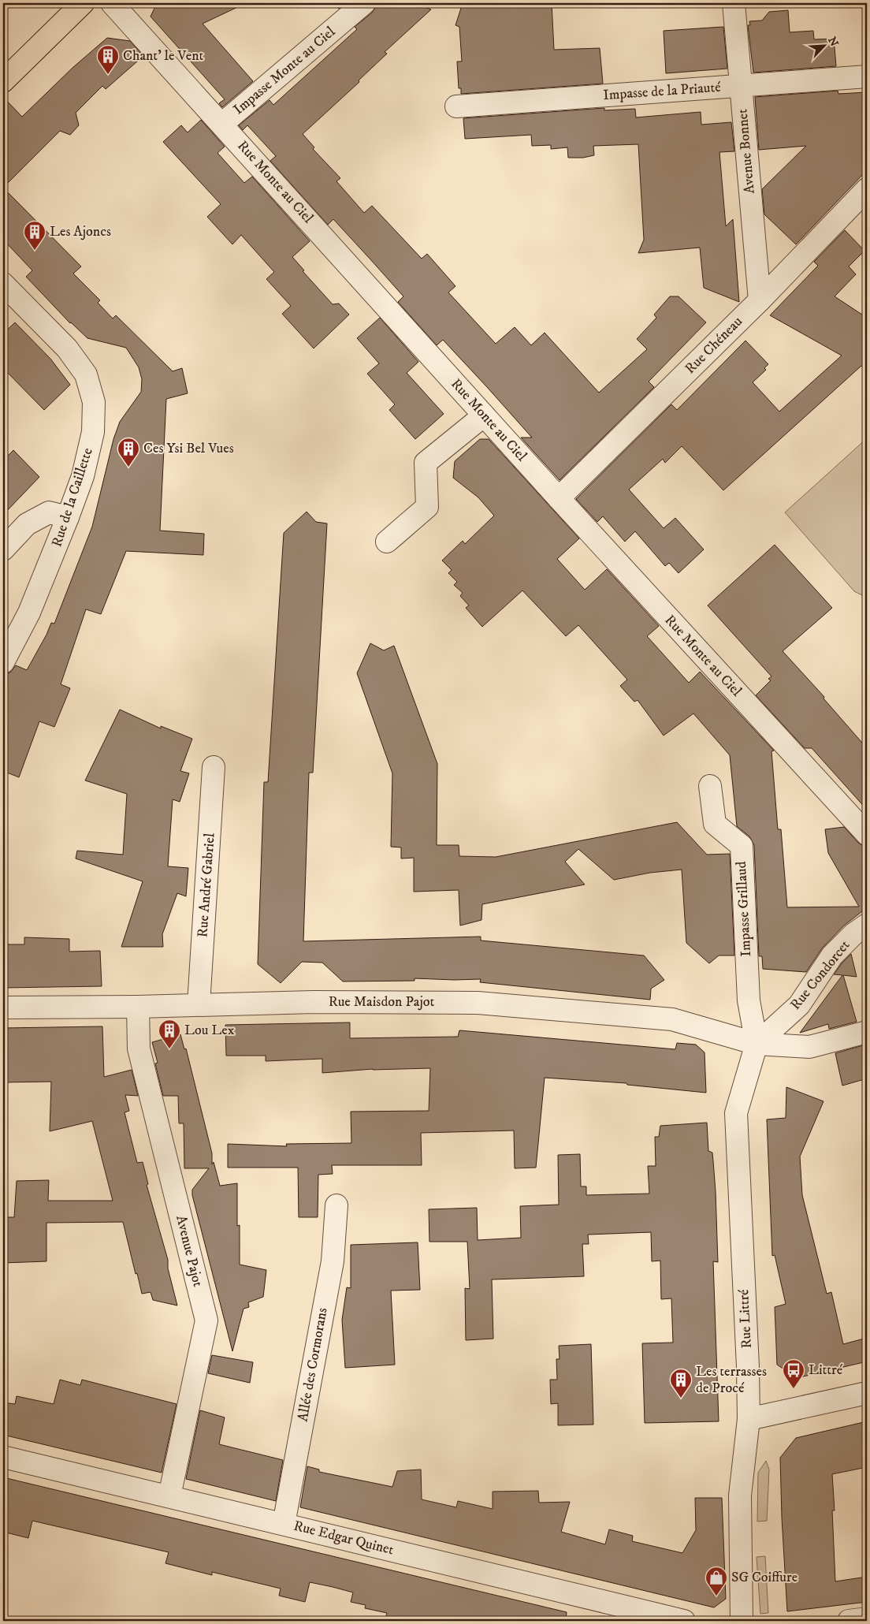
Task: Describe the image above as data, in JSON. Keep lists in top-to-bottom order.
{
  "streets": {
    "street": [
      "Impasse Monte au Ciel",
      "Impasse de la Priauté",
      "Avenue Bonnet",
      "Rue Monte au Ciel",
      "Rue Chéneau",
      "Rue de la Caillette",
      "Rue André Gabriel",
      "Impasse Grillaud",
      "Rue Condorcet",
      "Rue Maisdon Pajot",
      "Avenue Pajot",
      "Rue Littré",
      "Allée des Cormorans",
      "Rue Edgar Quinet"
    ]
  },
  "crossings": [
    ["Impasse Monte au Ciel", "Rue Monte au Ciel"],
    ["Impasse de la Priauté", "Avenue Bonnet"],
    ["Avenue Bonnet", "Rue Chéneau"],
    ["Rue Monte au Ciel", "Rue Chéneau"],
    ["Rue André Gabriel", "Rue Maisdon Pajot"],
    ["Impasse Grillaud", "Rue Condorcet"],
    ["Impasse Grillaud", "Rue Maisdon Pajot"],
    ["Impasse Grillaud", "Rue Littré"],
    ["Rue Condorcet", "Rue Maisdon Pajot"],
    ["Rue Condorcet", "Rue Littré"],
    ["Rue Maisdon Pajot", "Avenue Pajot"],
    ["Rue Maisdon Pajot", "Rue Littré"],
    ["Avenue Pajot", "Rue Edgar Quinet"],
    ["Allée des Cormorans", "Rue Edgar Quinet"]
  ],
  "places": {
    "building": [
      "Chant' le Vent",
      "Les Ajoncs",
      "Ces Ysi Bel Vues",
      "Lou Lex",
      "Les terrasses de Procé"
    ],
    "bus stop": ["Littré"],
    "shop": ["SG Coiffure"]
  },
  "north": "top right"
}
